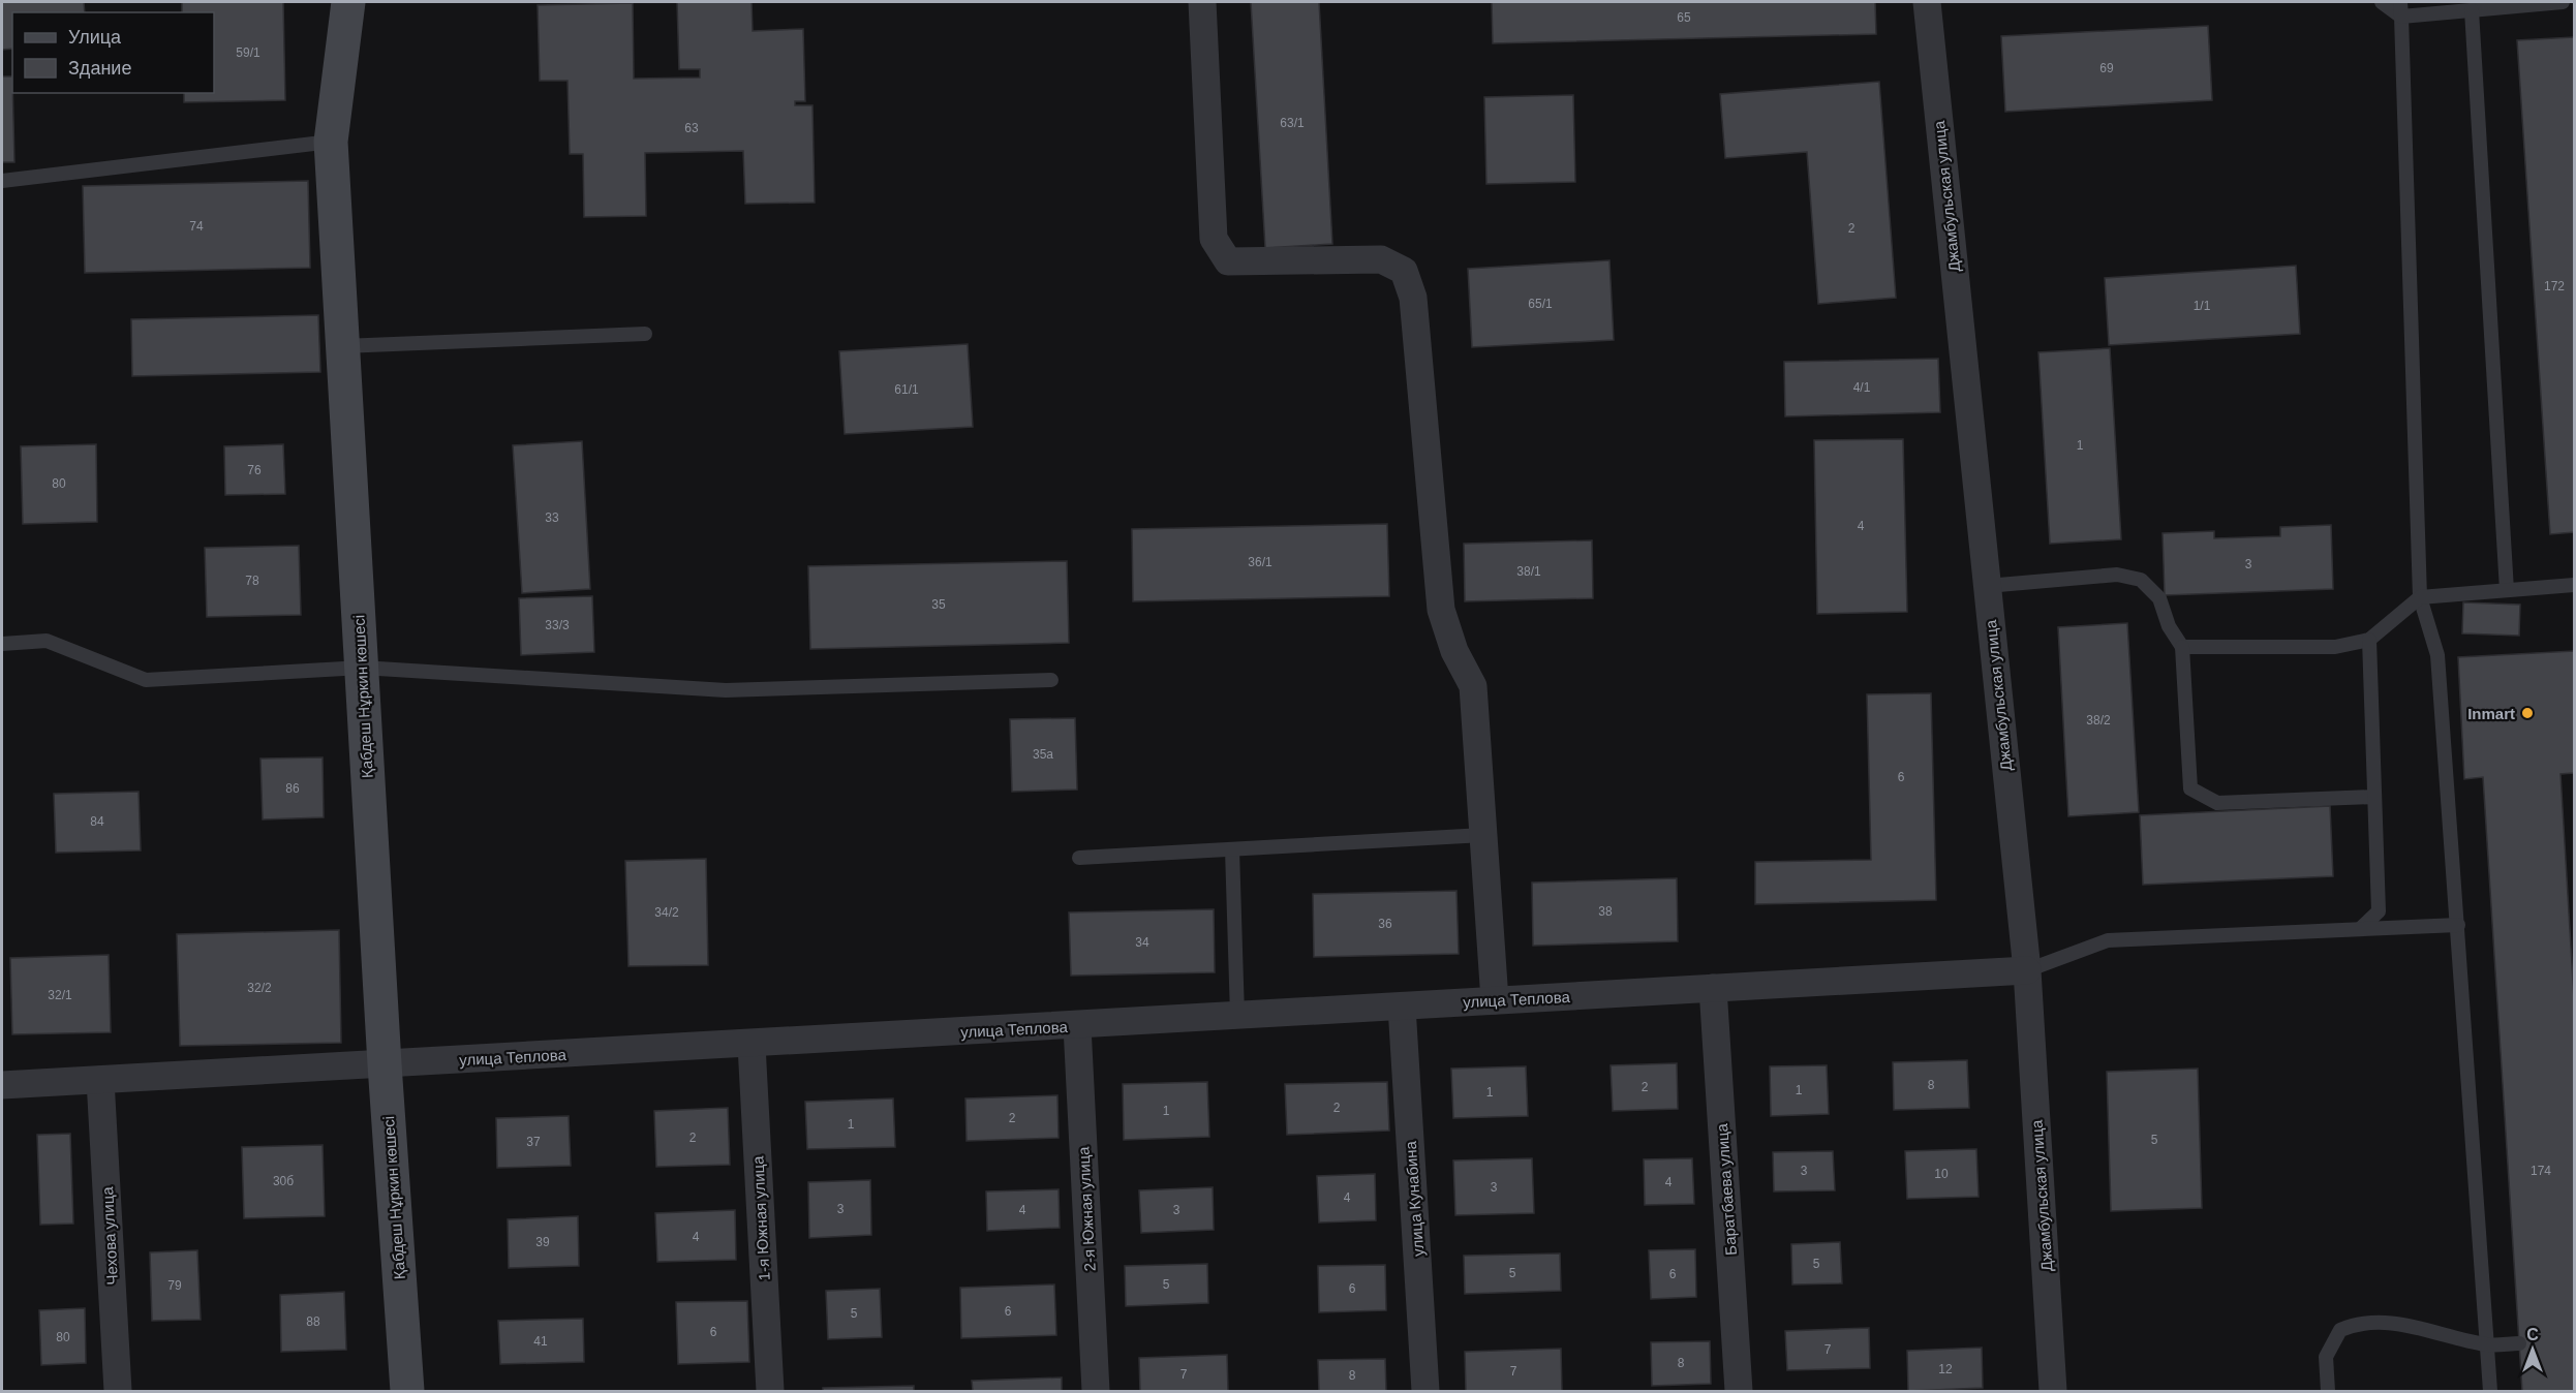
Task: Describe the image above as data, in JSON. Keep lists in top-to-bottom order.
{
  "streets": {
    "street": [
      "Джамбульская улица",
      "Қабдеш Нұркин көшесі",
      "улица Теплова",
      "Баратбаева улица",
      "улица Кунабина",
      "2-я Южная улица",
      "1-я Южная улица",
      "Чехова улица"
    ]
  },
  "crossings": [
    ["Джамбульская улица", "улица Теплова"],
    ["Қабдеш Нұркин көшесі", "улица Теплова"],
    ["улица Теплова", "Баратбаева улица"],
    ["улица Теплова", "улица Кунабина"],
    ["улица Теплова", "2-я Южная улица"],
    ["улица Теплова", "1-я Южная улица"],
    ["улица Теплова", "Чехова улица"]
  ],
  "places": ["Inmart"],
  "house_numbers": [
    "65",
    "59/1",
    "69",
    "63/1",
    "63",
    "74",
    "2",
    "172",
    "65/1",
    "1/1",
    "4/1",
    "61/1",
    "1",
    "76",
    "80",
    "33",
    "4",
    "36/1",
    "3",
    "38/1",
    "78",
    "35",
    "33/3",
    "38/2",
    "35а",
    "6",
    "86",
    "84",
    "38",
    "34/2",
    "36",
    "34",
    "32/2",
    "32/1",
    "8",
    "2",
    "1",
    "1",
    "2",
    "1",
    "2",
    "1",
    "2",
    "5",
    "37",
    "3",
    "174",
    "10",
    "30б",
    "4",
    "3",
    "4",
    "3",
    "4",
    "3",
    "4",
    "39",
    "5",
    "5",
    "6",
    "5",
    "79",
    "6",
    "6",
    "5",
    "88",
    "6",
    "80",
    "41",
    "7",
    "8",
    "12",
    "7",
    "7",
    "8"
  ],
  "legend": ["Улица", "Здание"],
  "north": "top"
}
